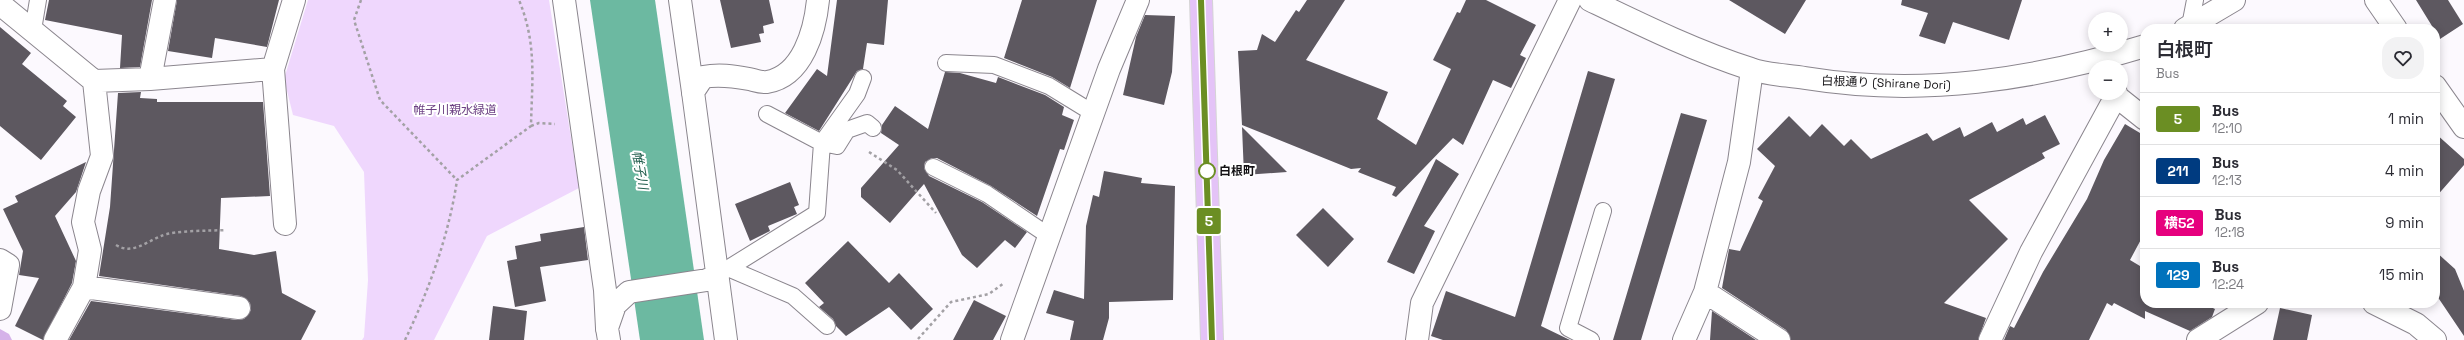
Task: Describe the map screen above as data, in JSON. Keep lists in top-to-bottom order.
{
  "streets": {
    "street": ["白根通り (Shirane Dori)"]
  },
  "water": ["帷子川"],
  "parks": ["帷子川親水緑道"],
  "places": ["白根町"],
  "lines": ["bus line 5"],
  "page": {
    "on_map": "5",
    "map_buttons": ["+", "−"],
    "heading": ["白根町", "Bus"],
    "list": [
      {
        "mark": "5",
        "name": "Bus",
        "note": "12:10",
        "value": "1 min"
      },
      {
        "mark": "211",
        "name": "Bus",
        "note": "12:13",
        "value": "4 min"
      },
      {
        "mark": "横52",
        "name": "Bus",
        "note": "12:18",
        "value": "9 min"
      },
      {
        "mark": "129",
        "name": "Bus",
        "note": "12:24",
        "value": "15 min"
      }
    ]
  }
}
